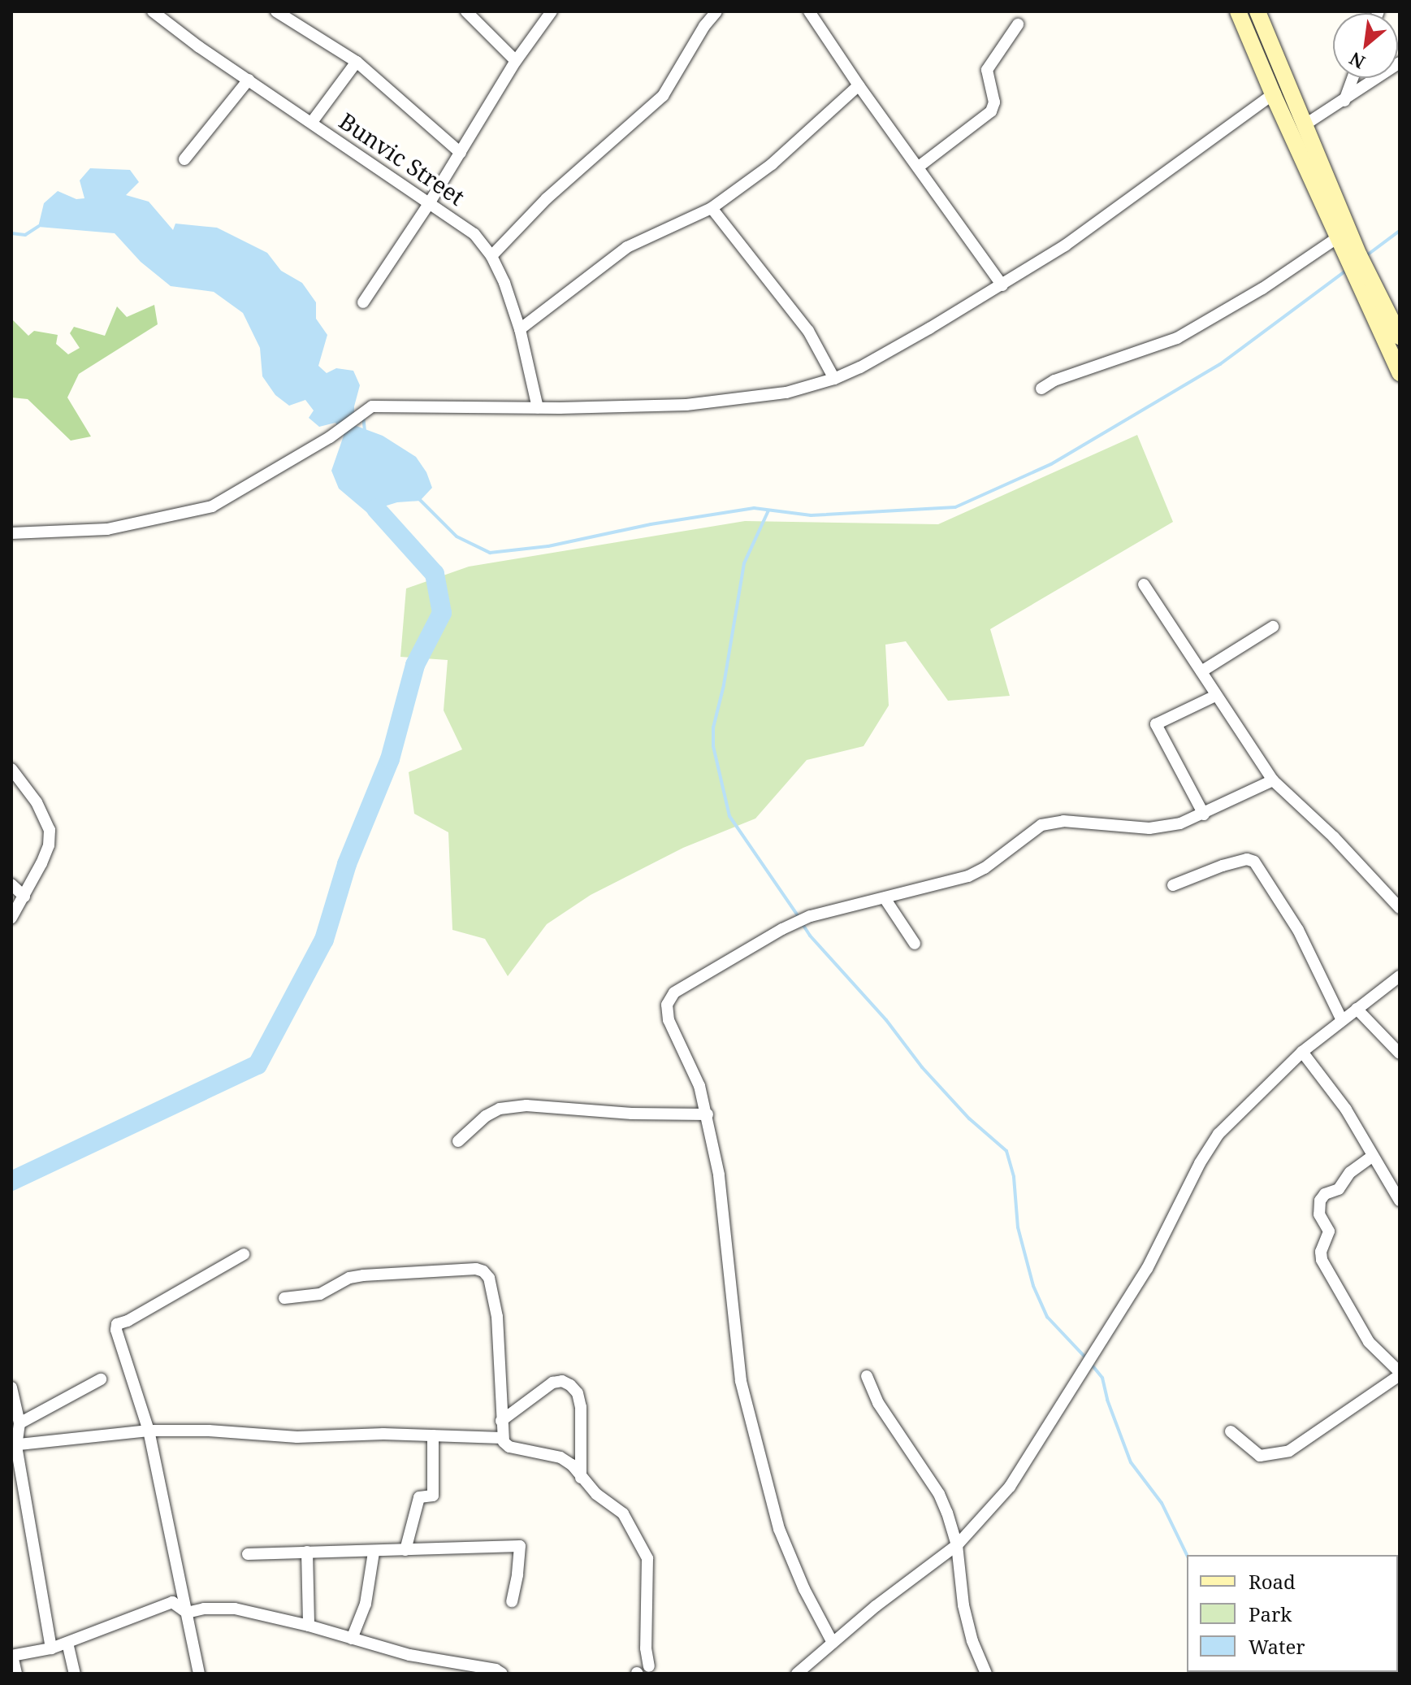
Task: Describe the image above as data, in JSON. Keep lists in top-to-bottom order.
{
  "streets": {
    "street": ["Bunvic Street"]
  },
  "legend": ["Road", "Park", "Water"],
  "north": "bottom left"
}
